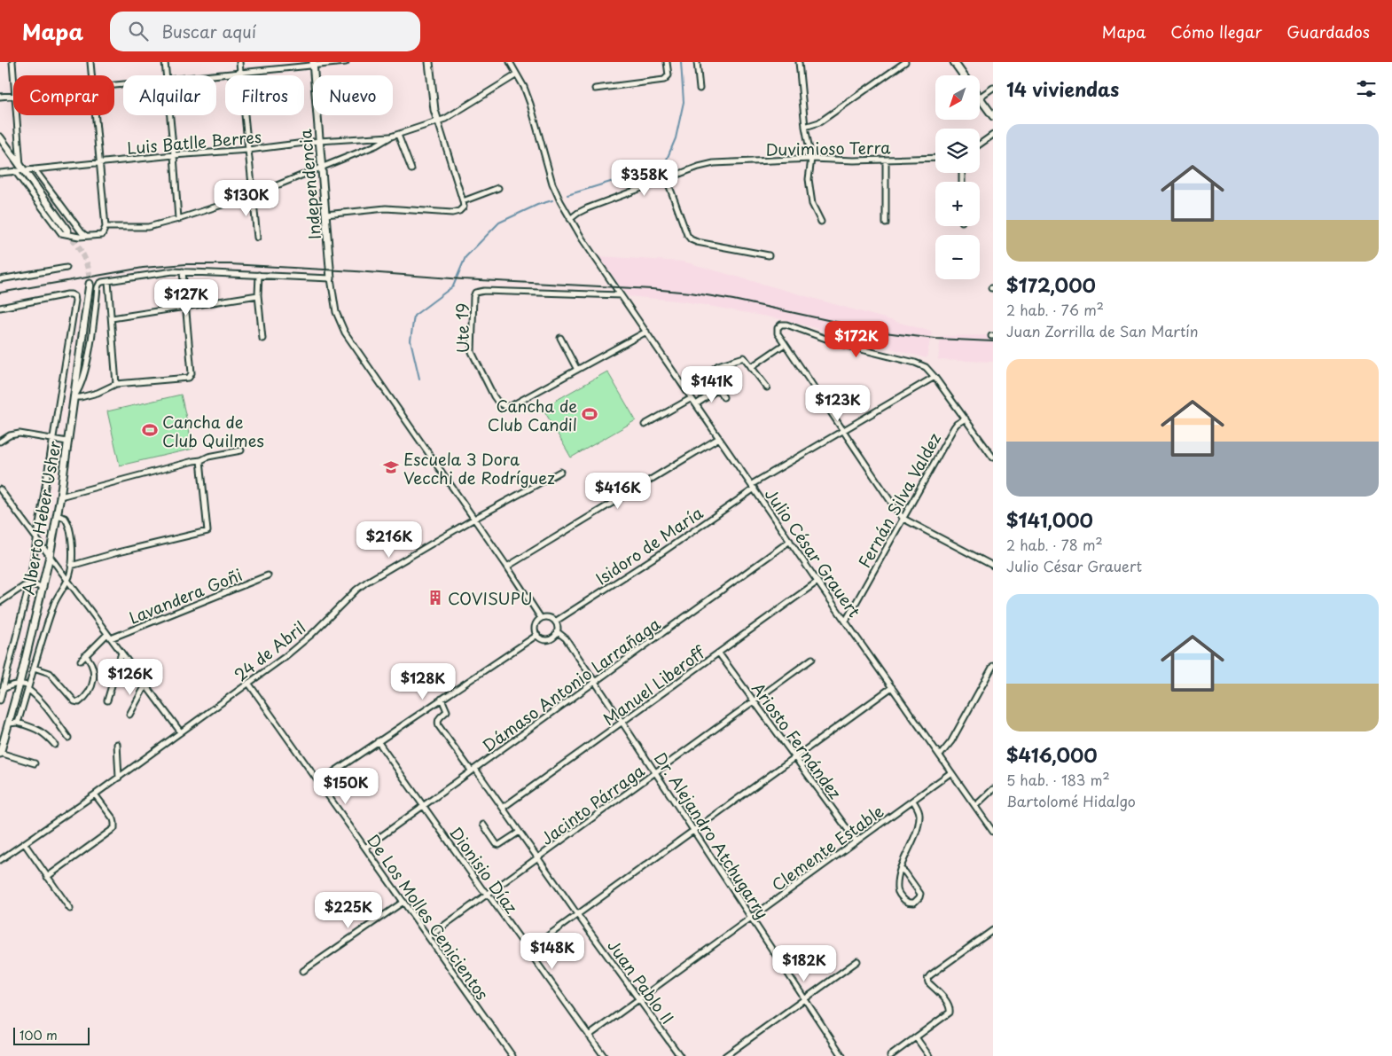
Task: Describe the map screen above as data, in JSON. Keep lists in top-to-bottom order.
{
  "streets": {
    "street": [
      "Luis Batlle Berres",
      "Duvimioso Terra",
      "Independencia",
      "Ute 19",
      "Fernán Silva Valdez",
      "Alberto Heber Usher",
      "Isidoro de María",
      "Julio César Grauert",
      "Lavandera Goñi",
      "24 de Abril",
      "Dámaso Antonio Larrañaga",
      "Manuel Liberoff",
      "Ariosto Fernández",
      "Jacinto Párraga",
      "Dr. Alejandro Atchugarry",
      "Clemente Estable",
      "Dionisio Díaz",
      "De Los Molles Cenicientos",
      "Juan Pablo II"
    ]
  },
  "crossings": [
    ["Luis Batlle Berres", "Independencia"],
    ["Duvimioso Terra", "Julio César Grauert"],
    ["Ute 19", "Julio César Grauert"],
    ["Fernán Silva Valdez", "Julio César Grauert"],
    ["Isidoro de María", "Julio César Grauert"],
    ["Isidoro de María", "Dr. Alejandro Atchugarry"],
    ["Julio César Grauert", "Dámaso Antonio Larrañaga"],
    ["Julio César Grauert", "Manuel Liberoff"],
    ["Julio César Grauert", "Clemente Estable"],
    ["24 de Abril", "De Los Molles Cenicientos"],
    ["Dámaso Antonio Larrañaga", "Dr. Alejandro Atchugarry"],
    ["Dámaso Antonio Larrañaga", "Dionisio Díaz"],
    ["Dámaso Antonio Larrañaga", "De Los Molles Cenicientos"],
    ["Dámaso Antonio Larrañaga", "Juan Pablo II"],
    ["Manuel Liberoff", "Ariosto Fernández"],
    ["Manuel Liberoff", "Dr. Alejandro Atchugarry"],
    ["Manuel Liberoff", "Juan Pablo II"],
    ["Ariosto Fernández", "Jacinto Párraga"],
    ["Ariosto Fernández", "Clemente Estable"],
    ["Jacinto Párraga", "Dr. Alejandro Atchugarry"],
    ["Jacinto Párraga", "Dionisio Díaz"],
    ["Jacinto Párraga", "De Los Molles Cenicientos"],
    ["Jacinto Párraga", "Juan Pablo II"],
    ["Dr. Alejandro Atchugarry", "Clemente Estable"],
    ["Clemente Estable", "Dionisio Díaz"],
    ["Clemente Estable", "Juan Pablo II"]
  ],
  "places": {
    "sports": ["Cancha de Club Candil", "Cancha de Club Quilmes"],
    "school or university": ["Escuela 3 Dora Vecchi de Rodríguez"],
    "building": ["COVISUPU"]
  },
  "scale_bar": "100 m",
  "north": "bottom left",
  "page": {
    "header": "Mapa",
    "search": "Buscar aquí",
    "nav": ["Mapa", "Cómo llegar", "Guardados"],
    "heading": "14 viviendas",
    "map_buttons": ["+", "−"],
    "chip": [
      "Comprar",
      "Alquilar",
      "Filtros",
      "Nuevo"
    ],
    "list": [
      {
        "name": "$172,000",
        "note": "2 hab. · 76 m² · Juan Zorrilla de San Martín"
      },
      {
        "name": "$141,000",
        "note": "2 hab. · 78 m² · Julio César Grauert"
      },
      {
        "name": "$416,000",
        "note": "5 hab. · 183 m² · Bartolomé Hidalgo"
      }
    ],
    "price": [
      "$358K",
      "$130K",
      "$127K",
      "$172K",
      "$141K",
      "$123K",
      "$416K",
      "$216K",
      "$126K",
      "$128K",
      "$150K",
      "$225K",
      "$148K",
      "$182K"
    ],
    "scale": "100 m"
  }
}
